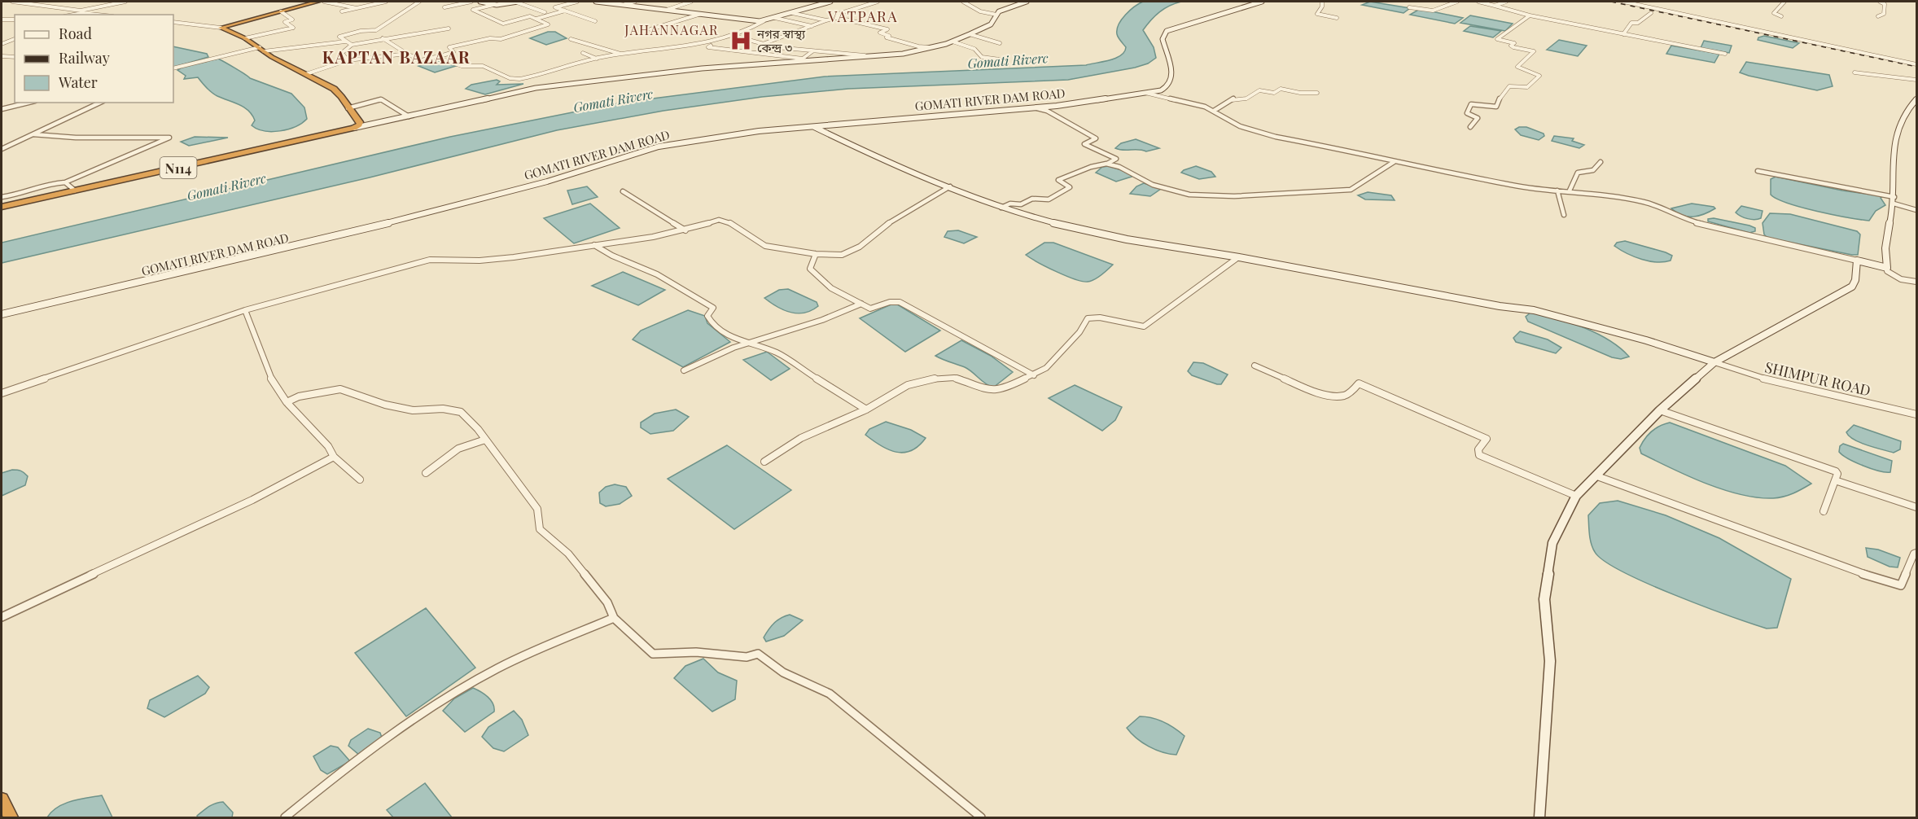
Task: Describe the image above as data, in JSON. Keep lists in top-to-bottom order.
{
  "streets": {
    "highway": ["N114"],
    "street": ["GOMATI RIVER DAM ROAD", "SHIMPUR ROAD"]
  },
  "districts": ["VATPARA", "JAHANNAGAR", "KAPTAN BAZAAR"],
  "water": ["Gomati Riverc"],
  "places": {
    "hospital": ["নগর স্বাস্থ্য কেন্দ্র ৩"]
  },
  "legend": ["Road", "Railway", "Water"]
}
